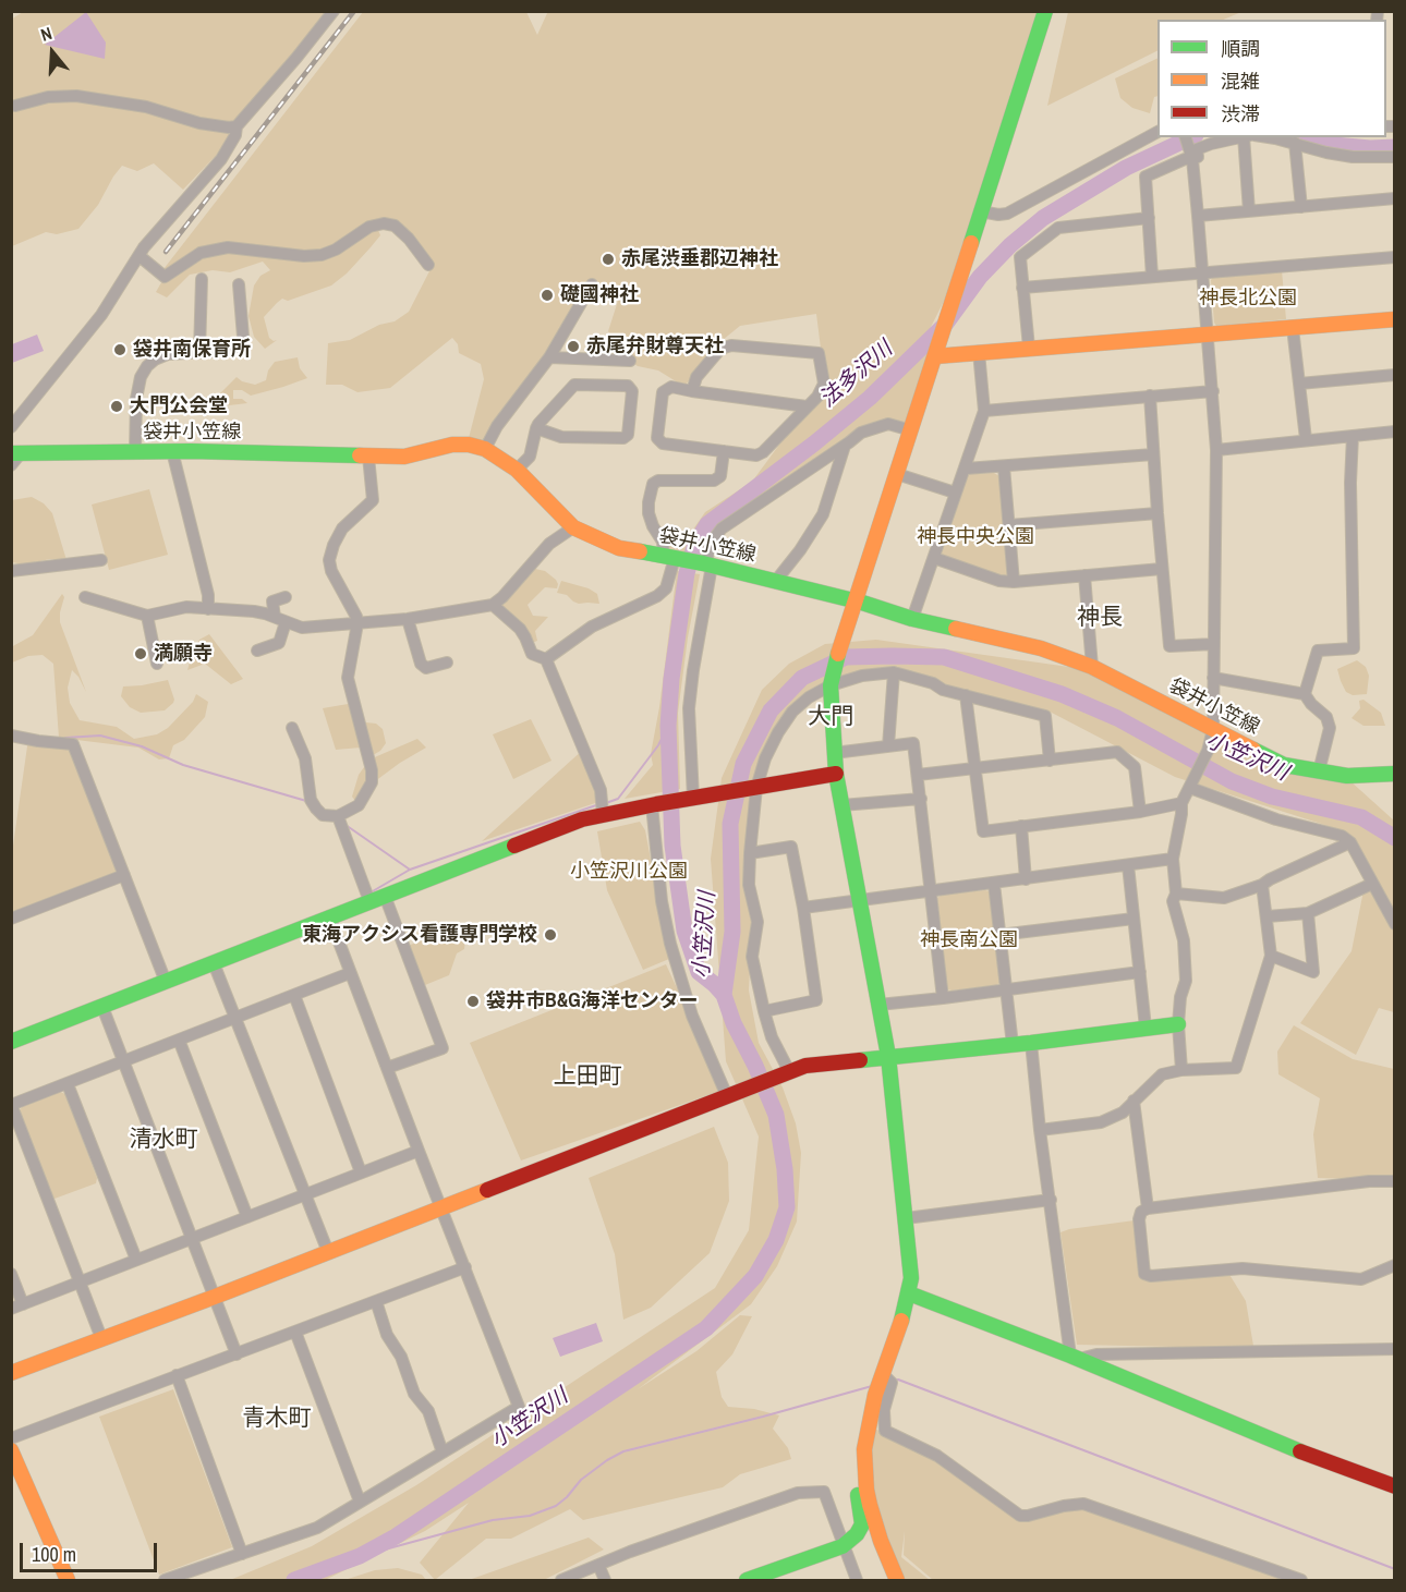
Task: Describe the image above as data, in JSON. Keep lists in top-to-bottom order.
{
  "streets": {
    "street": ["袋井小笠線"]
  },
  "districts": [
    "神長",
    "大門",
    "上田町",
    "清水町",
    "青木町"
  ],
  "water": ["法多沢川", "小笠沢川"],
  "parks": [
    "神長北公園",
    "神長中央公園",
    "小笠沢川公園",
    "神長南公園"
  ],
  "places": [
    "赤尾渋垂郡辺神社",
    "礎國神社",
    "赤尾弁財尊天社",
    "袋井南保育所",
    "大門公会堂",
    "満願寺",
    "東海アクシス看護専門学校",
    "袋井市B&G海洋センター"
  ],
  "legend": ["順調", "混雑", "渋滞"],
  "scale_bar": "100 m",
  "north": "top"
}
